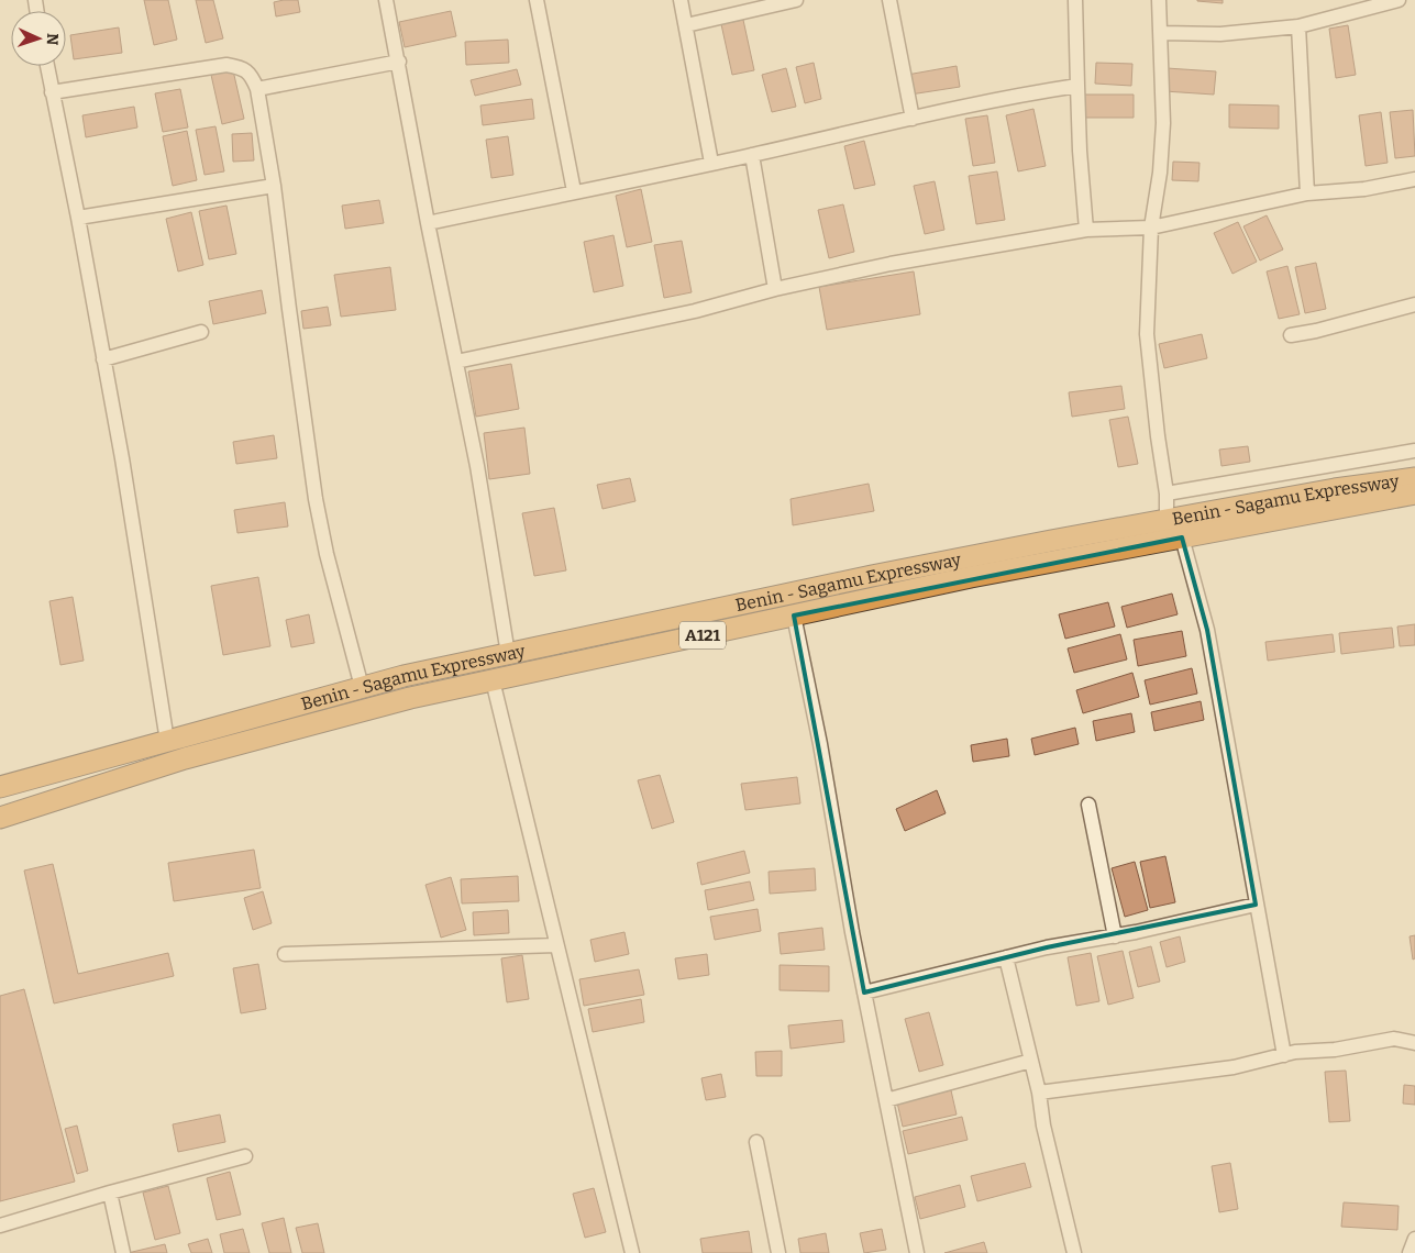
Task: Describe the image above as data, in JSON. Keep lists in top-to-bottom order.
{
  "streets": {
    "highway": ["Benin - Sagamu Expressway", "A121"]
  },
  "north": "right"
}
